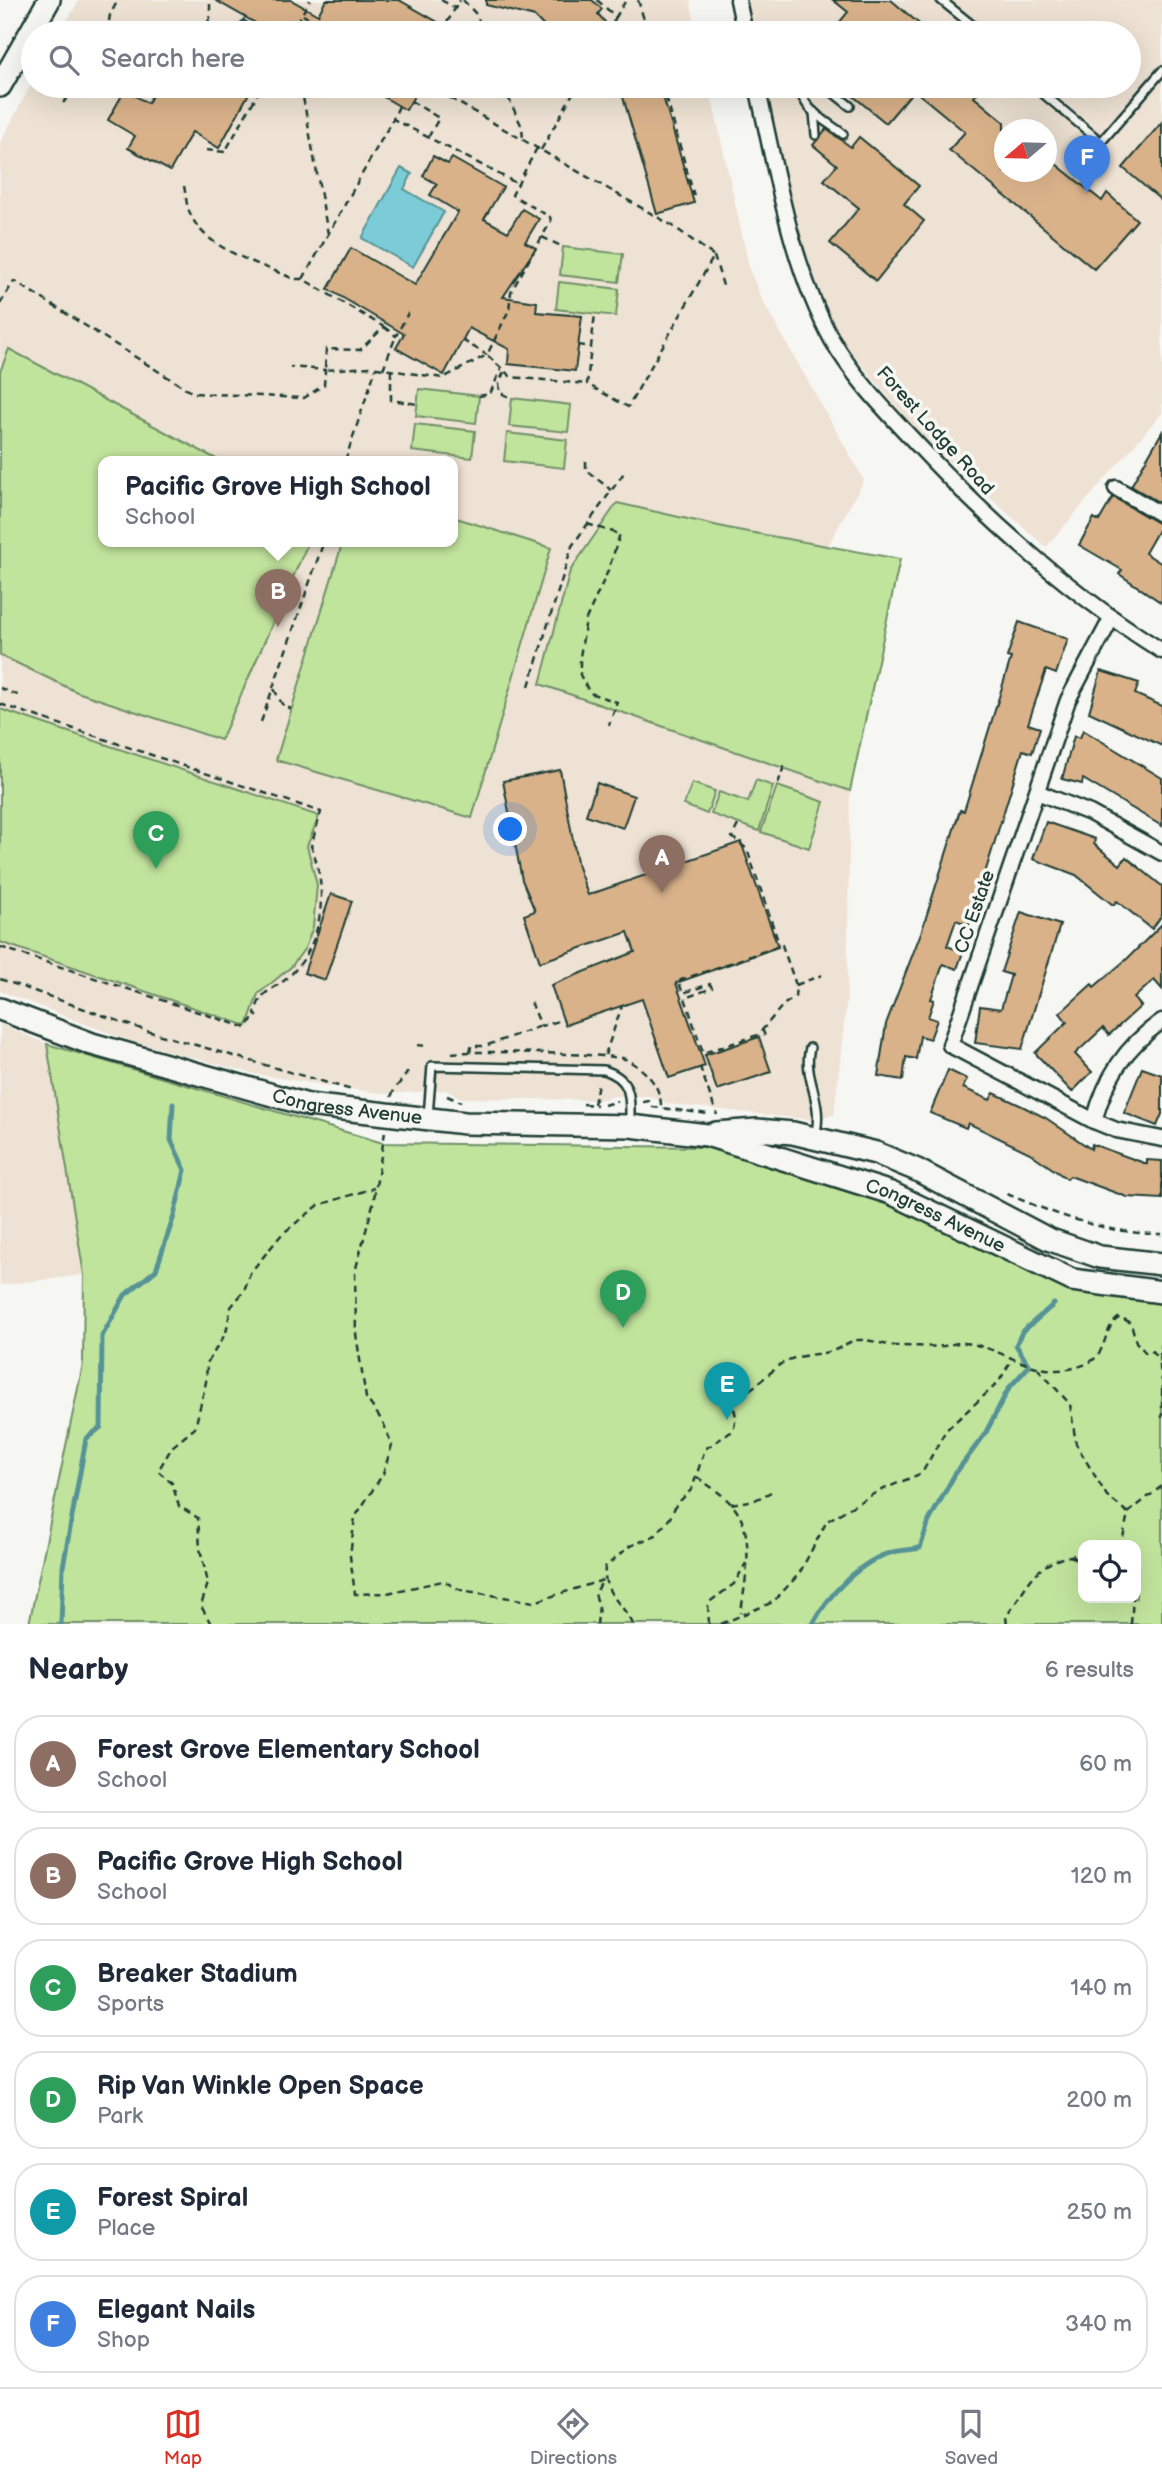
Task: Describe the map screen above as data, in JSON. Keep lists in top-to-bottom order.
{
  "streets": {
    "street": ["Forest Lodge Road", "CC Estate", "Congress Avenue"]
  },
  "crossings": [
    ["Forest Lodge Road", "CC Estate"]
  ],
  "north": "left",
  "page": {
    "search": "Search here",
    "pins": [
      "F",
      "B",
      "C",
      "A",
      "D",
      "E"
    ],
    "popup": ["Pacific Grove High School", "School"],
    "heading": ["Nearby", "6 results"],
    "list": [
      {
        "mark": "A",
        "name": "Forest Grove Elementary School",
        "note": "School",
        "value": "60 m"
      },
      {
        "mark": "B",
        "name": "Pacific Grove High School",
        "note": "School",
        "value": "120 m"
      },
      {
        "mark": "C",
        "name": "Breaker Stadium",
        "note": "Sports",
        "value": "140 m"
      },
      {
        "mark": "D",
        "name": "Rip Van Winkle Open Space",
        "note": "Park",
        "value": "200 m"
      },
      {
        "mark": "E",
        "name": "Forest Spiral",
        "note": "Place",
        "value": "250 m"
      },
      {
        "mark": "F",
        "name": "Elegant Nails",
        "note": "Shop",
        "value": "340 m"
      }
    ],
    "nav": ["Map", "Directions", "Saved"]
  }
}
